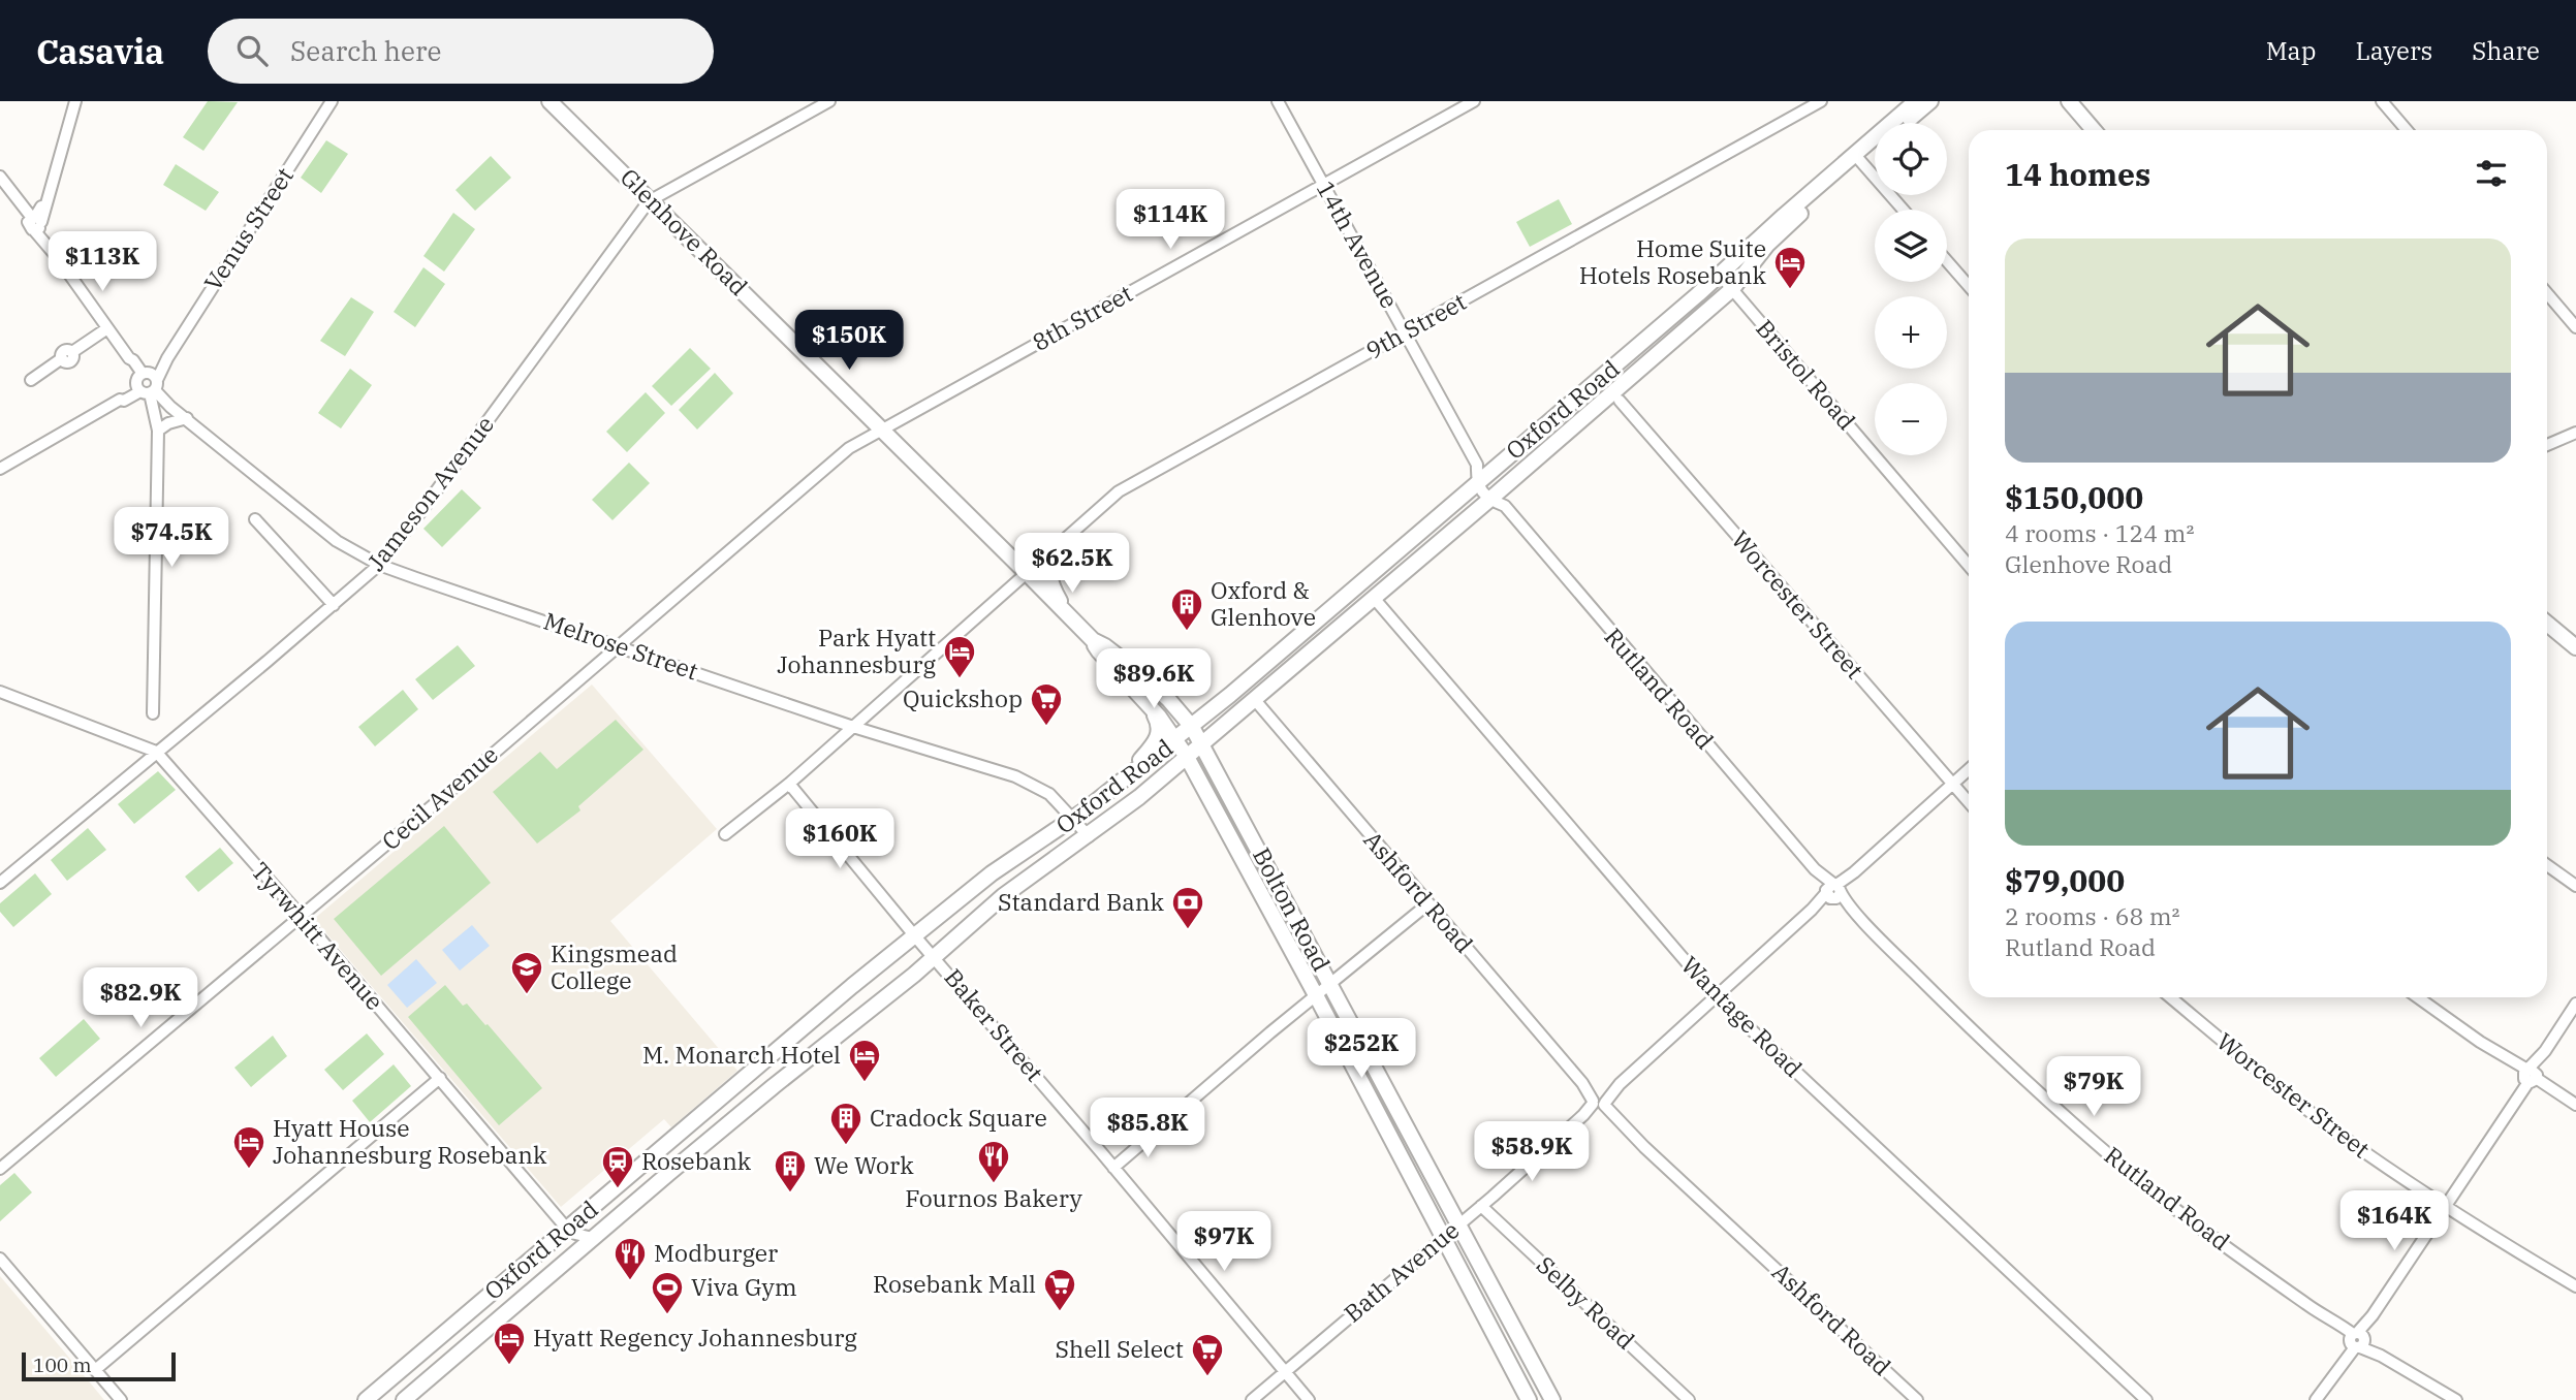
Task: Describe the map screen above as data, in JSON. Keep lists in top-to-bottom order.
{
  "streets": {
    "main road": ["Glenhove Road", "Oxford Road", "Bolton Road"],
    "street": [
      "Venus Street",
      "14th Avenue",
      "8th Street",
      "9th Street",
      "Bristol Road",
      "Jameson Avenue",
      "Worcester Street",
      "Melrose Street",
      "Rutland Road",
      "Cecil Avenue",
      "Ashford Road",
      "Tyrwhitt Avenue",
      "Wantage Road",
      "Baker Street",
      "Bath Avenue",
      "Selby Road"
    ]
  },
  "crossings": [
    ["Venus Street", "Melrose Street"],
    ["Glenhove Road", "8th Street"],
    ["Glenhove Road", "9th Street"],
    ["Glenhove Road", "Oxford Road"],
    ["Glenhove Road", "Jameson Avenue"],
    ["Glenhove Road", "Cecil Avenue"],
    ["Glenhove Road", "Bolton Road"],
    ["14th Avenue", "8th Street"],
    ["14th Avenue", "9th Street"],
    ["14th Avenue", "Oxford Road"],
    ["8th Street", "Cecil Avenue"],
    ["9th Street", "Melrose Street"],
    ["9th Street", "Baker Street"],
    ["Bristol Road", "Oxford Road"],
    ["Oxford Road", "Worcester Street"],
    ["Oxford Road", "Melrose Street"],
    ["Oxford Road", "Ashford Road"],
    ["Oxford Road", "Bolton Road"],
    ["Oxford Road", "Tyrwhitt Avenue"],
    ["Oxford Road", "Wantage Road"],
    ["Oxford Road", "Baker Street"],
    ["Jameson Avenue", "Melrose Street"],
    ["Jameson Avenue", "Tyrwhitt Avenue"],
    ["Worcester Street", "Bath Avenue"],
    ["Melrose Street", "Cecil Avenue"],
    ["Rutland Road", "Bath Avenue"],
    ["Cecil Avenue", "Tyrwhitt Avenue"],
    ["Ashford Road", "Bath Avenue"],
    ["Bolton Road", "Bath Avenue"],
    ["Wantage Road", "Bath Avenue"],
    ["Baker Street", "Bath Avenue"],
    ["Bath Avenue", "Selby Road"]
  ],
  "places": {
    "hotel": [
      "Home Suite Hotels Rosebank",
      "Park Hyatt Johannesburg",
      "M. Monarch Hotel",
      "Hyatt House Johannesburg Rosebank",
      "Hyatt Regency Johannesburg"
    ],
    "building": ["Oxford & Glenhove", "Cradock Square", "We Work"],
    "supermarket": ["Quickshop", "Rosebank Mall", "Shell Select"],
    "bank": ["Standard Bank"],
    "school or university": ["Kingsmead College"],
    "restaurant": ["Fournos Bakery", "Modburger"],
    "station": ["Rosebank"],
    "sports": ["Viva Gym"]
  },
  "scale_bar": "100 m",
  "page": {
    "header": "Casavia",
    "search": "Search here",
    "nav": ["Map", "Layers", "Share"],
    "map_buttons": ["+", "−"],
    "heading": "14 homes",
    "price": [
      "$114K",
      "$113K",
      "$150K",
      "$74.5K",
      "$62.5K",
      "$89.6K",
      "$160K",
      "$82.9K",
      "$252K",
      "$79K",
      "$85.8K",
      "$58.9K",
      "$164K",
      "$97K"
    ],
    "list": [
      {
        "name": "$150,000",
        "note": "4 rooms · 124 m² · Glenhove Road"
      },
      {
        "name": "$79,000",
        "note": "2 rooms · 68 m² · Rutland Road"
      }
    ],
    "scale": "100 m"
  }
}
